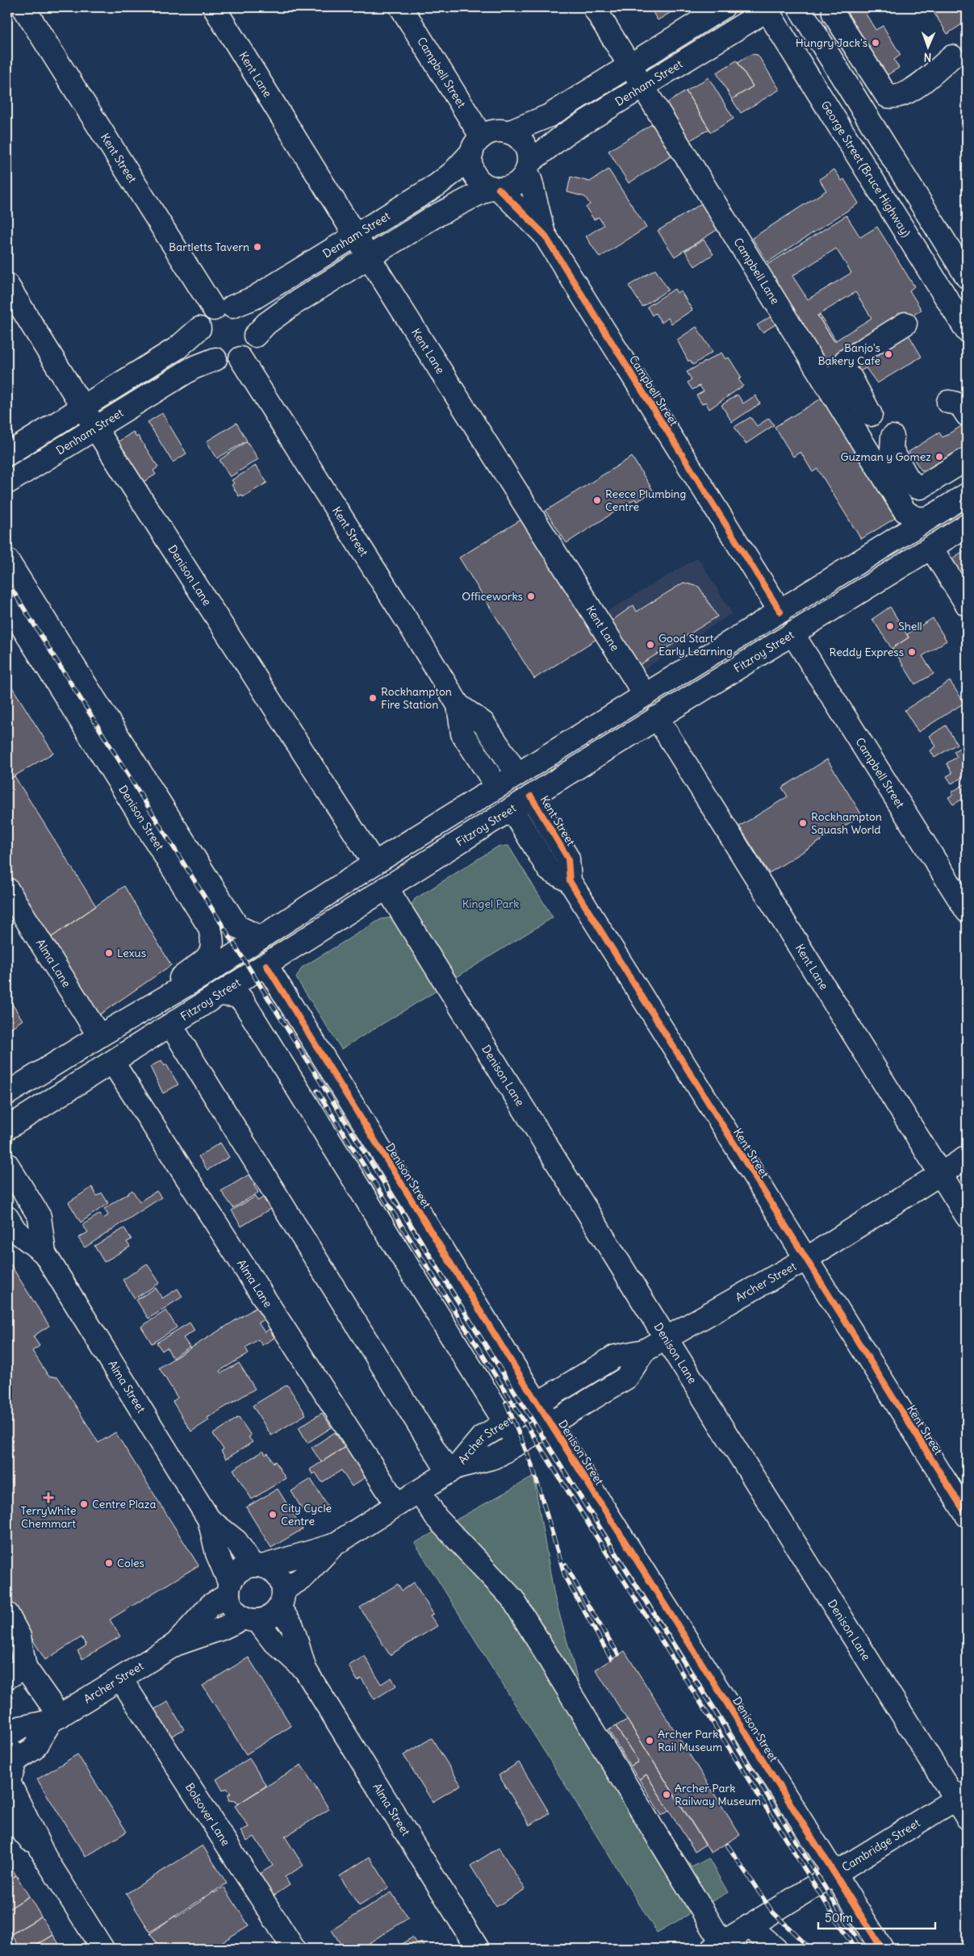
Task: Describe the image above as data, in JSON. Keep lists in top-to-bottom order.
{
  "streets": {
    "main road": [
      "Campbell Street",
      "Kent Lane",
      "Denham Street",
      "Kent Street",
      "George Street (Bruce Highway)",
      "Campbell Lane",
      "Denison Lane",
      "Fitzroy Street",
      "Denison Street",
      "Alma Lane",
      "Archer Street",
      "Alma Street",
      "Bolsover Lane",
      "Cambridge Street"
    ]
  },
  "crossings": [
    ["Campbell Street", "Denham Street"],
    ["Campbell Street", "Fitzroy Street"],
    ["Kent Lane", "Denham Street"],
    ["Kent Lane", "Fitzroy Street"],
    ["Kent Lane", "Archer Street"],
    ["Denham Street", "Kent Street"],
    ["Denham Street", "George Street (Bruce Highway)"],
    ["Denham Street", "Campbell Lane"],
    ["Denham Street", "Denison Lane"],
    ["Kent Street", "Fitzroy Street"],
    ["Kent Street", "Archer Street"],
    ["Denison Lane", "Fitzroy Street"],
    ["Denison Lane", "Archer Street"],
    ["Denison Lane", "Cambridge Street"],
    ["Fitzroy Street", "Denison Street"],
    ["Fitzroy Street", "Alma Lane"],
    ["Denison Street", "Archer Street"],
    ["Denison Street", "Cambridge Street"],
    ["Alma Lane", "Archer Street"],
    ["Archer Street", "Alma Street"],
    ["Archer Street", "Bolsover Lane"]
  ],
  "parks": ["Kingel Park"],
  "places": {
    "other": [
      "Hungry Jack's",
      "Bartletts Tavern",
      "Banjo's Bakery Cafe",
      "Guzman y Gomez",
      "Reece Plumbing Centre",
      "Officeworks",
      "Shell",
      "Good Start Early Learning",
      "Reddy Express",
      "Rockhampton Fire Station",
      "Rockhampton Squash World",
      "Lexus",
      "Centre Plaza",
      "City Cycle Centre",
      "Coles",
      "Archer Park Rail Museum",
      "Archer Park Railway Museum"
    ],
    "health": ["TerryWhite Chemmart"]
  },
  "scale_bar": "50 m",
  "north": "bottom"
}
